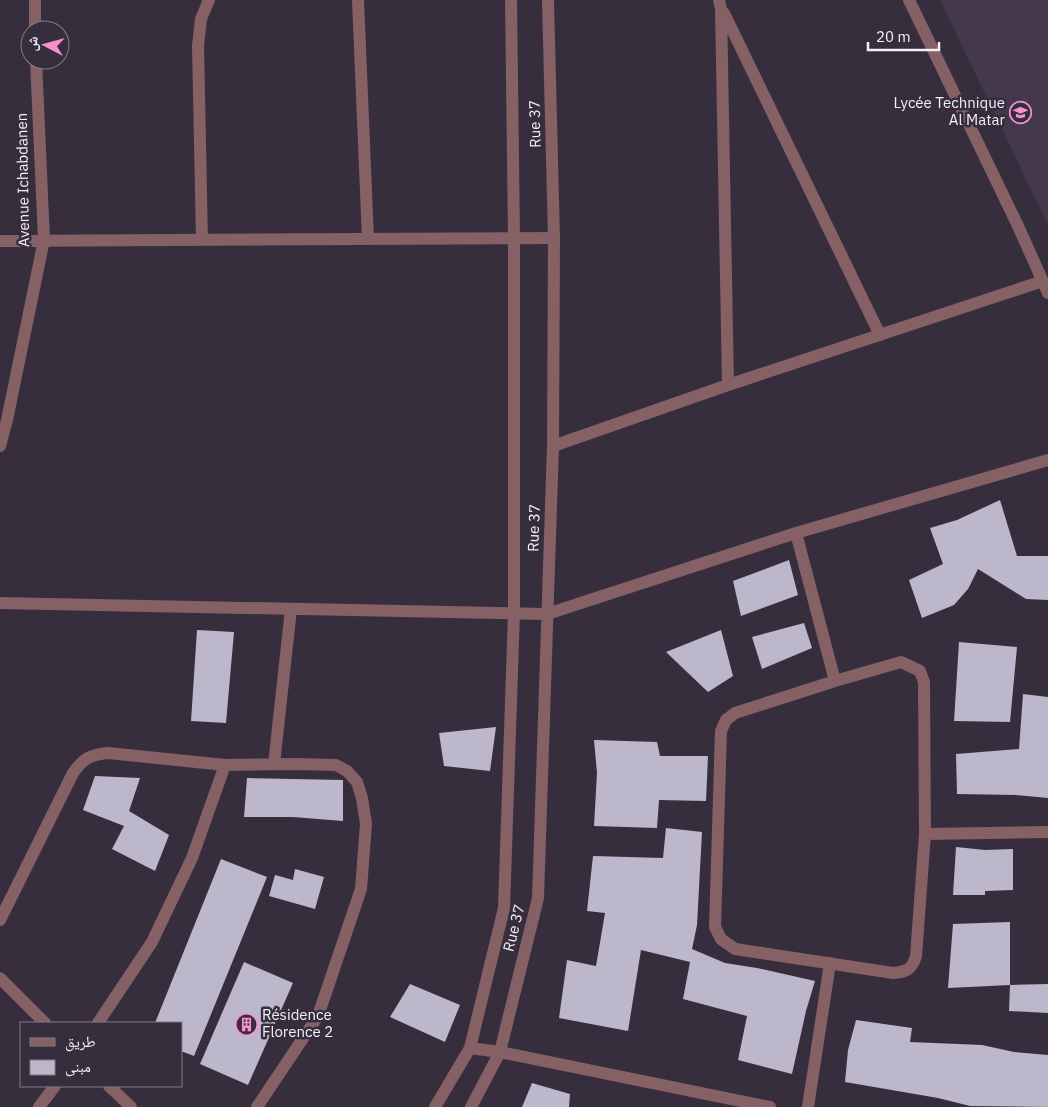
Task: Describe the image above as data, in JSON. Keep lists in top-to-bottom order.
{
  "streets": {
    "street": ["Rue 37", "Avenue Ichabdanen"]
  },
  "places": {
    "school or university": ["Lycée Technique Al Matar"],
    "building": ["Résidence Florence 2"]
  },
  "legend": ["طريق", "مبنى"],
  "scale_bar": "20 m",
  "north": "left"
}
